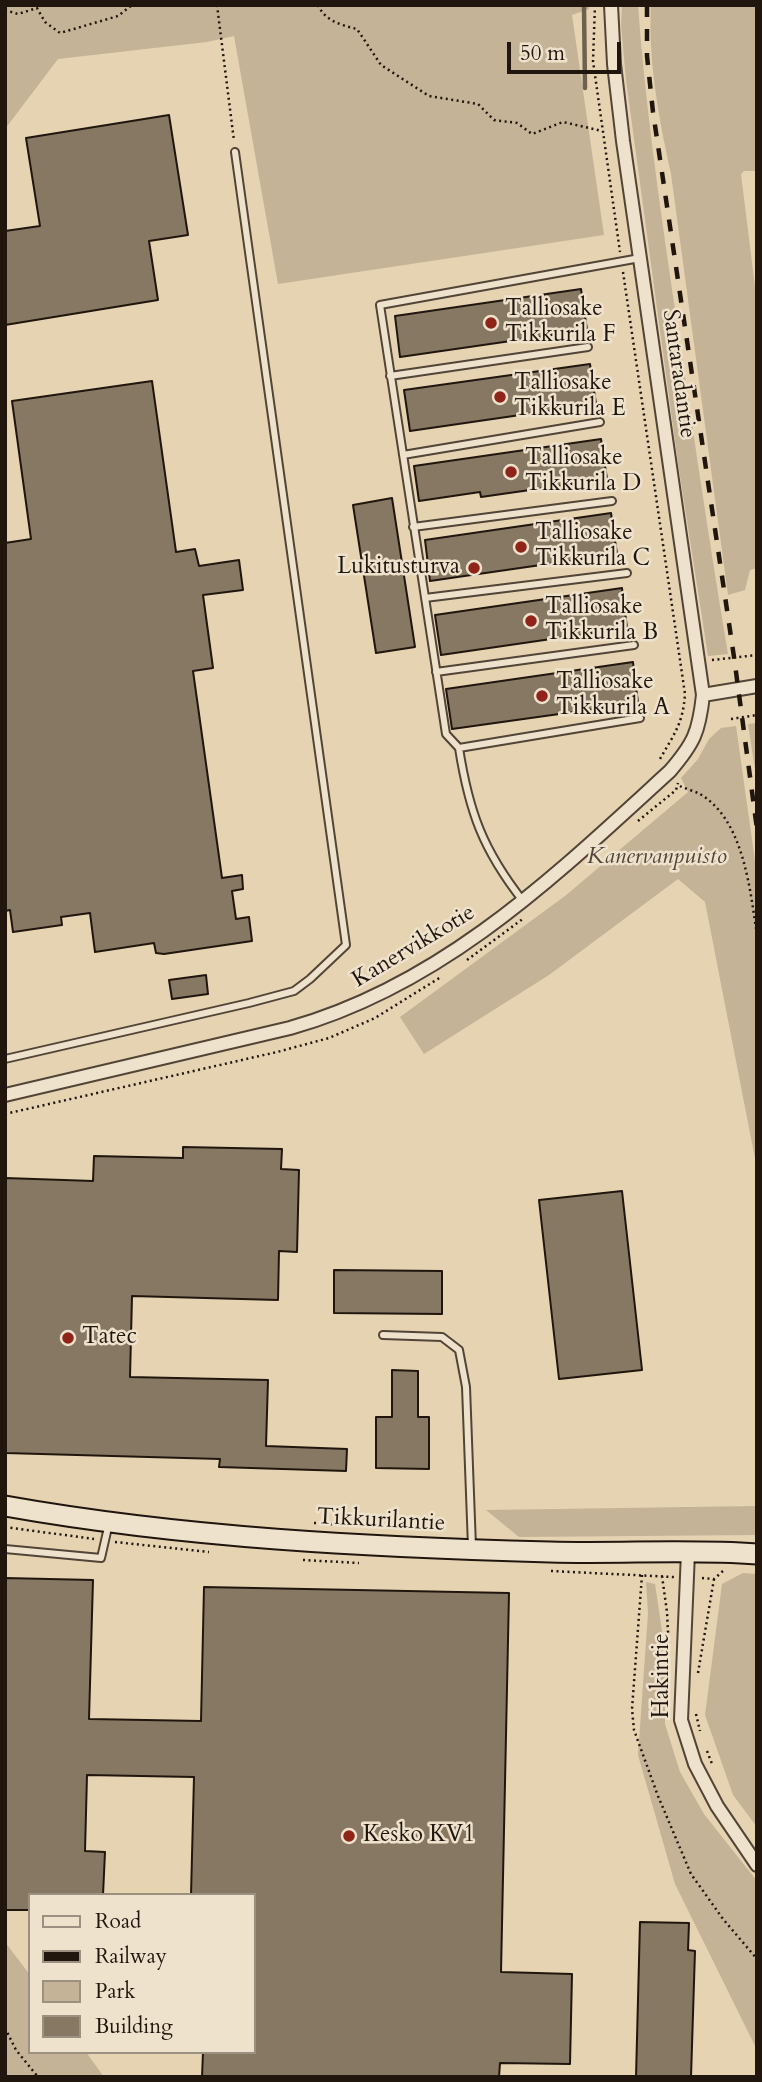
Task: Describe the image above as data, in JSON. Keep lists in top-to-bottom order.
{
  "streets": {
    "main road": ["Tikkurilantie"],
    "street": ["Santaradantie", "Kanervikkotie", "Hakintie"]
  },
  "crossings": [
    ["Santaradantie", "Kanervikkotie"],
    ["Tikkurilantie", "Hakintie"]
  ],
  "parks": ["Kanervanpuisto"],
  "places": [
    "Talliosake Tikkurila F",
    "Talliosake Tikkurila E",
    "Talliosake Tikkurila D",
    "Talliosake Tikkurila C",
    "Lukitusturva",
    "Talliosake Tikkurila B",
    "Talliosake Tikkurila A",
    "Tatec",
    "Kesko KV1"
  ],
  "legend": [
    "Road",
    "Railway",
    "Park",
    "Building"
  ],
  "scale_bar": "50 m"
}
